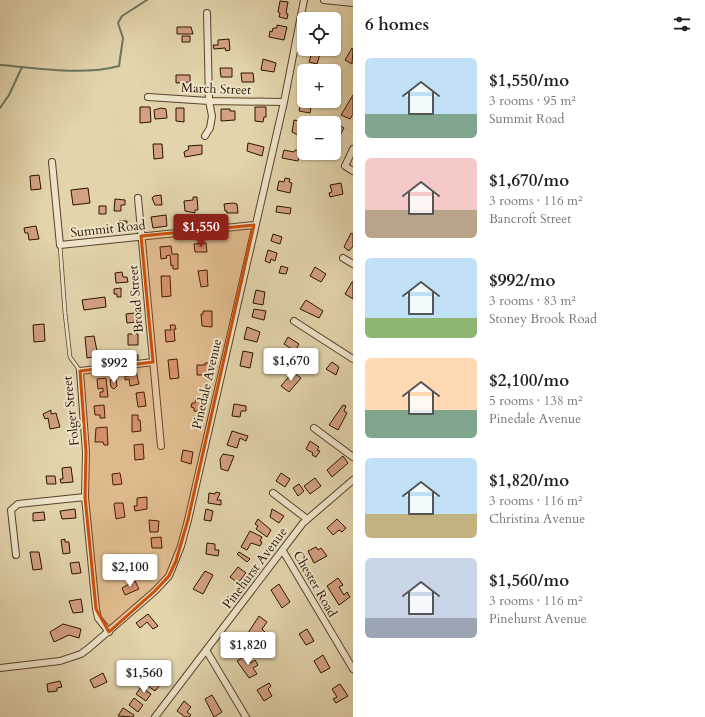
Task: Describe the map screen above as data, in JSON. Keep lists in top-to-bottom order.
{
  "streets": {
    "street": [
      "March Street",
      "Summit Road",
      "Broad Street",
      "Pinedale Avenue",
      "Folger Street",
      "Pinehurst Avenue",
      "Chester Road"
    ]
  },
  "crossings": [
    ["March Street", "Pinedale Avenue"],
    ["Summit Road", "Broad Street"],
    ["Summit Road", "Pinedale Avenue"],
    ["Summit Road", "Folger Street"],
    ["Pinedale Avenue", "Folger Street"],
    ["Pinehurst Avenue", "Chester Road"]
  ],
  "page": {
    "heading": "6 homes",
    "map_buttons": ["+", "−"],
    "list": [
      {
        "name": "$1,550/mo",
        "note": "3 rooms · 95 m² · Summit Road"
      },
      {
        "name": "$1,670/mo",
        "note": "3 rooms · 116 m² · Bancroft Street"
      },
      {
        "name": "$992/mo",
        "note": "3 rooms · 83 m² · Stoney Brook Road"
      },
      {
        "name": "$2,100/mo",
        "note": "5 rooms · 138 m² · Pinedale Avenue"
      },
      {
        "name": "$1,820/mo",
        "note": "3 rooms · 116 m² · Christina Avenue"
      },
      {
        "name": "$1,560/mo",
        "note": "3 rooms · 116 m² · Pinehurst Avenue"
      }
    ],
    "price": [
      "$1,550",
      "$1,670",
      "$992",
      "$2,100",
      "$1,820",
      "$1,560"
    ]
  }
}
